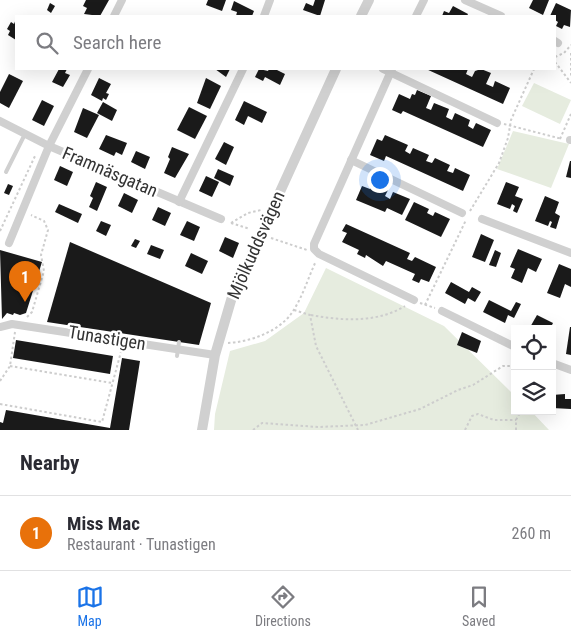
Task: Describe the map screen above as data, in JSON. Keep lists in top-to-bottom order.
{
  "streets": {
    "street": ["Framnäsgatan", "Mjölkuddsvägen", "Tunastigen"]
  },
  "crossings": [
    ["Mjölkuddsvägen", "Tunastigen"]
  ],
  "page": {
    "search": "Search here",
    "pins": "1",
    "heading": "Nearby",
    "list": [
      {
        "mark": "1",
        "name": "Miss Mac",
        "note": "Restaurant · Tunastigen",
        "value": "260 m"
      }
    ],
    "nav": ["Map", "Directions", "Saved"]
  }
}
